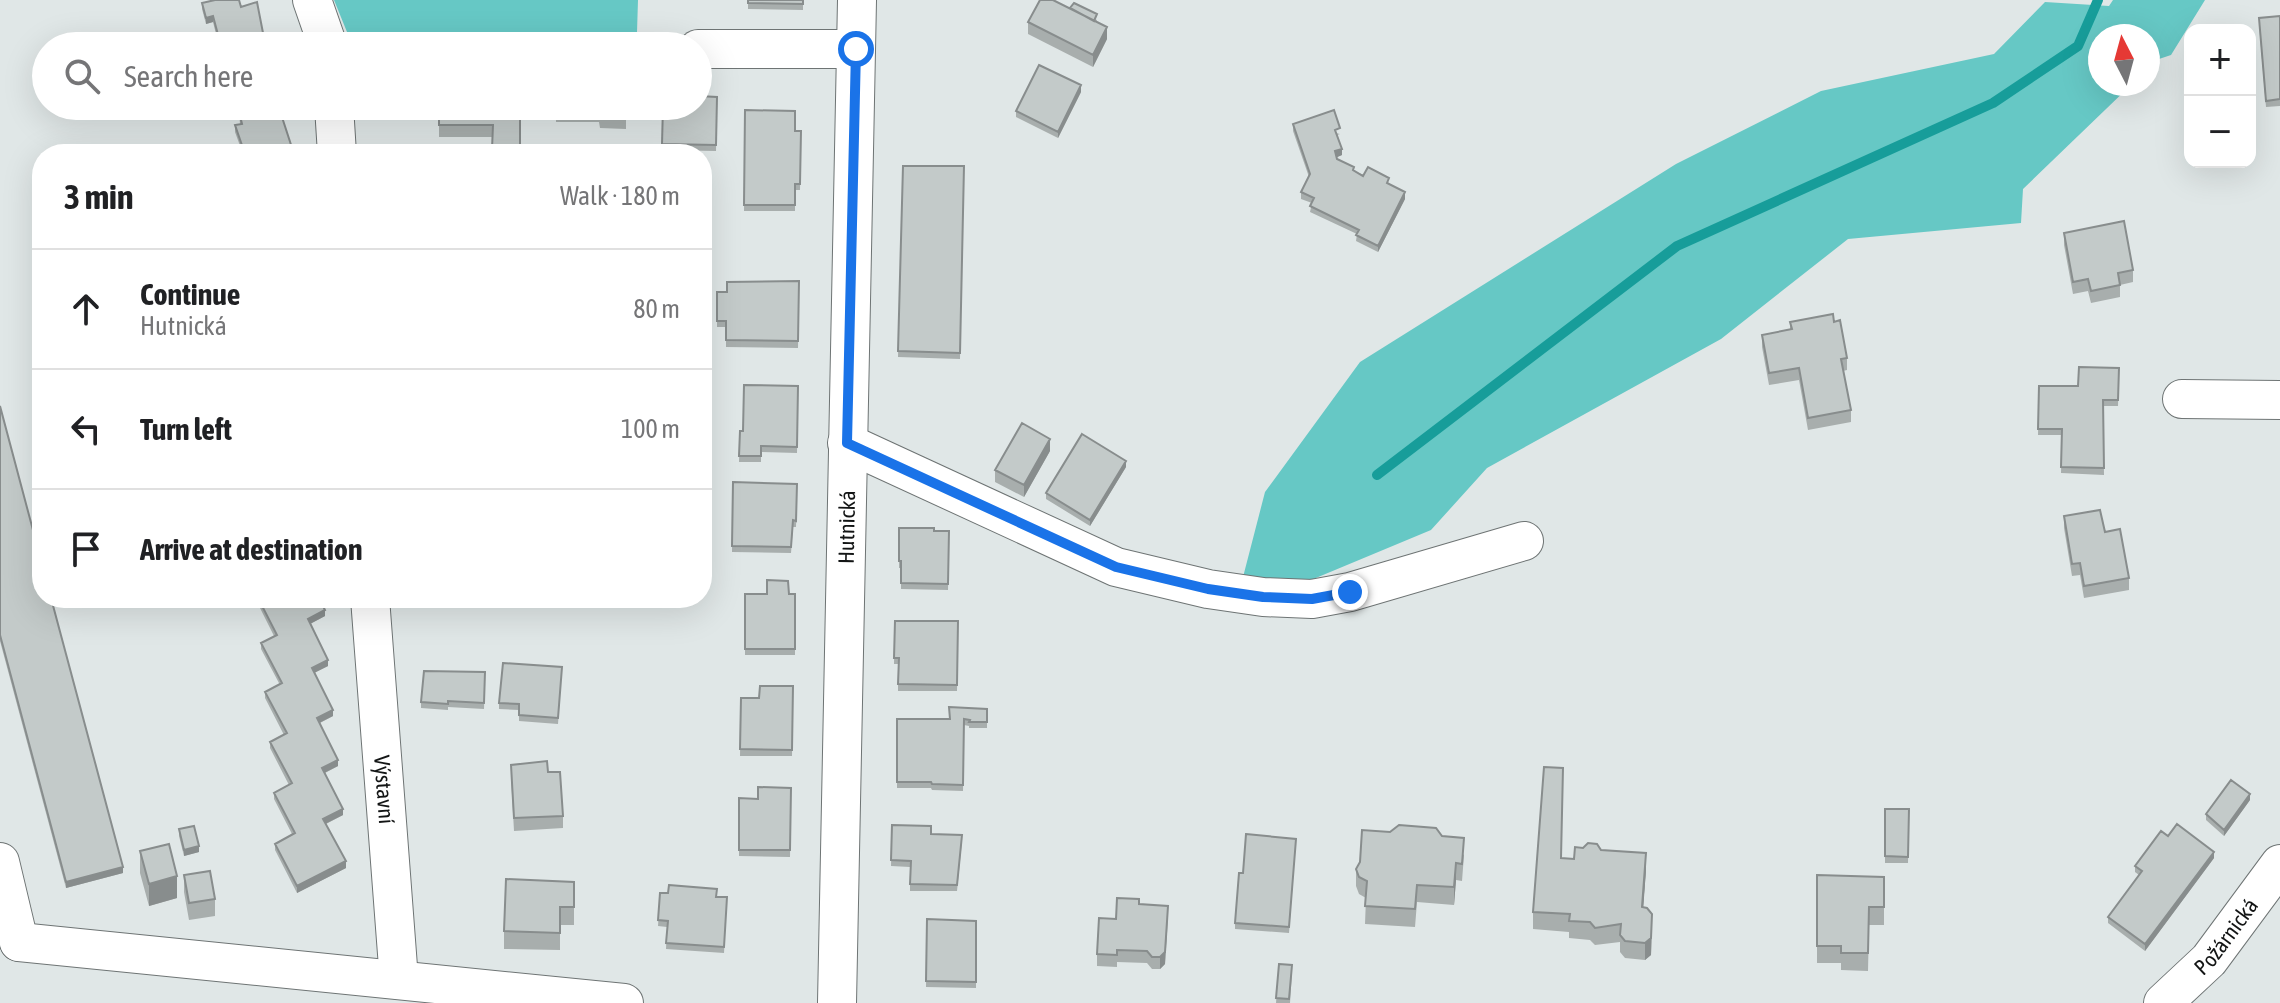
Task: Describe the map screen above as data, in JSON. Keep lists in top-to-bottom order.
{
  "streets": {
    "street": ["Hutnická", "Výstavní", "Požárnická"]
  },
  "north": "top",
  "page": {
    "map_buttons": ["+", "−"],
    "search": "Search here",
    "heading": ["3 min", "Walk · 180 m"],
    "list": [
      ["Continue", "Hutnická", "80 m"],
      ["Turn left", "100 m"],
      "Arrive at destination"
    ]
  }
}
